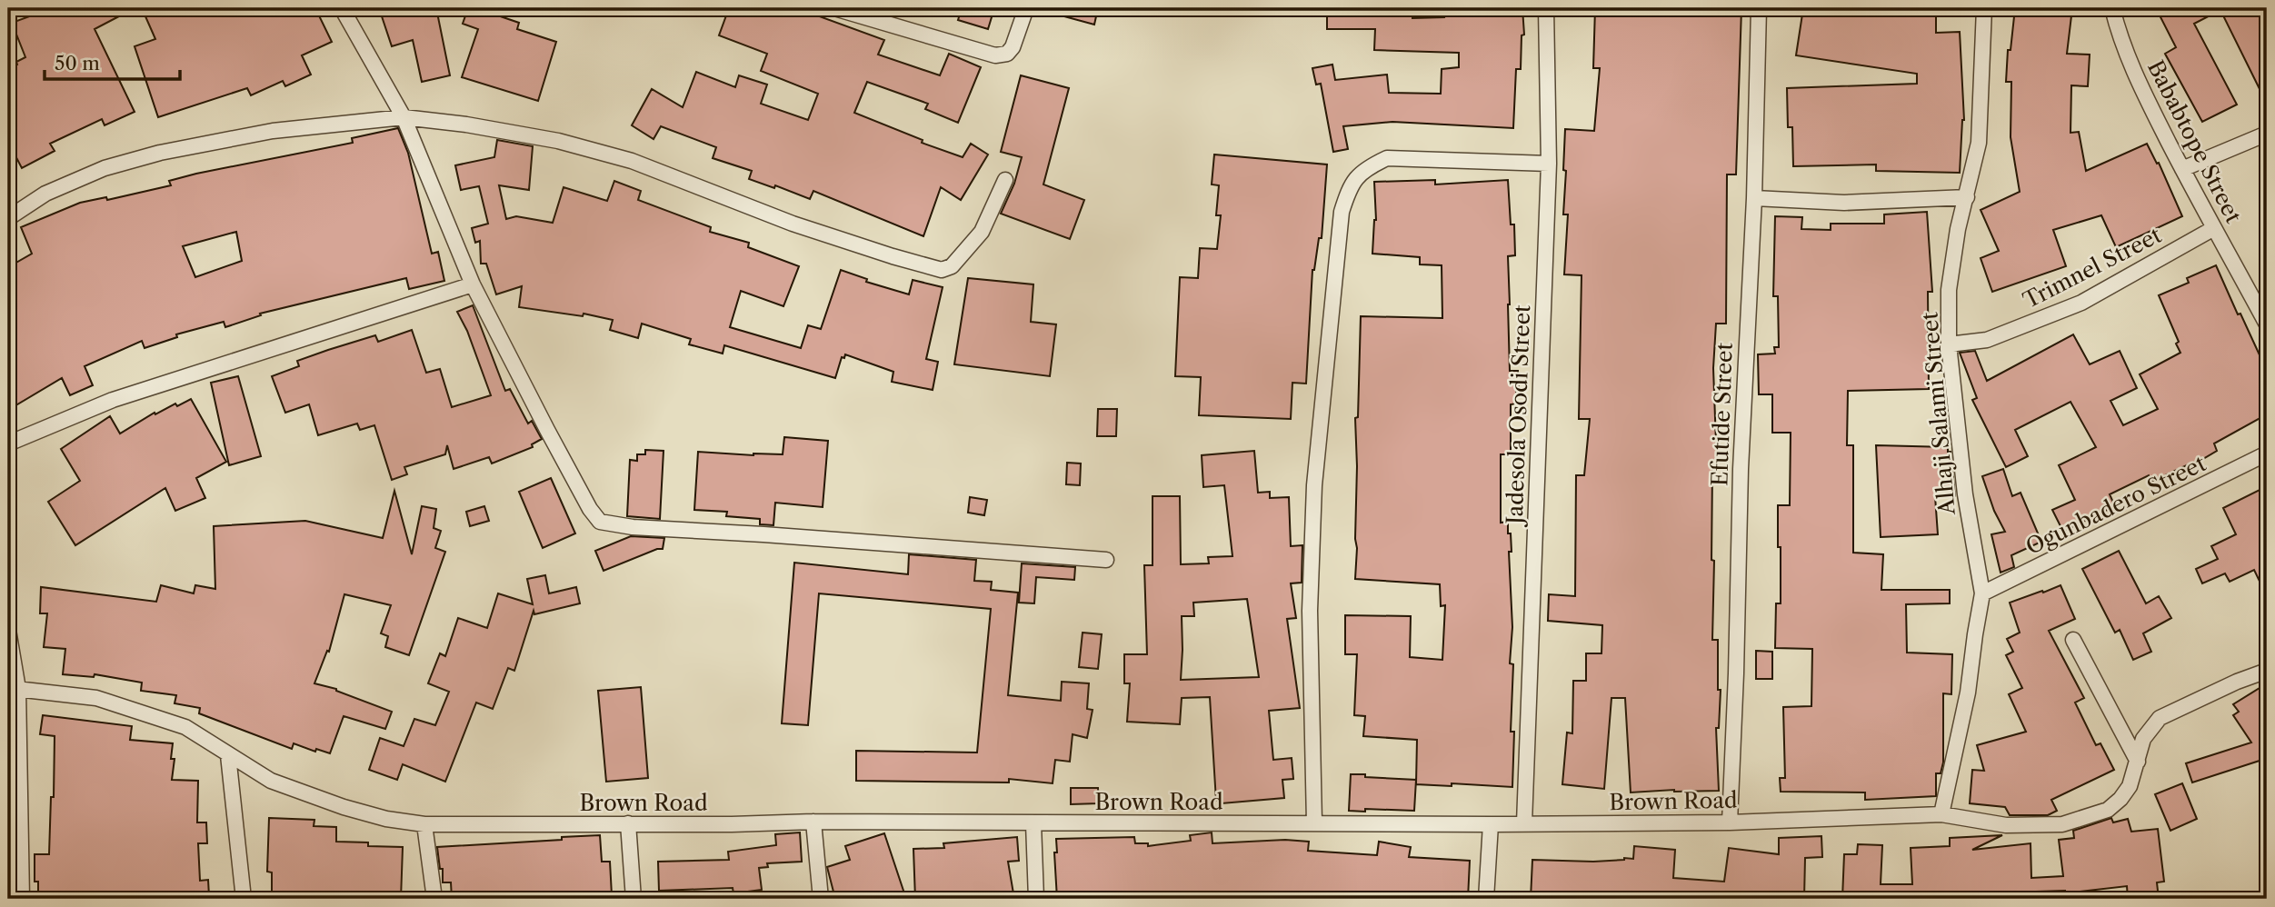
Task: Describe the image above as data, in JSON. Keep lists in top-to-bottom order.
{
  "streets": {
    "street": [
      "Bababtope Street",
      "Trimnel Street",
      "Alhaji Salami Street",
      "Jadesola Osodi Street",
      "Efutide Street",
      "Ogunbadero Street",
      "Brown Road"
    ]
  },
  "crossings": [
    ["Bababtope Street", "Trimnel Street"],
    ["Trimnel Street", "Alhaji Salami Street"],
    ["Alhaji Salami Street", "Ogunbadero Street"],
    ["Alhaji Salami Street", "Brown Road"],
    ["Jadesola Osodi Street", "Brown Road"],
    ["Efutide Street", "Brown Road"]
  ],
  "scale_bar": "50 m"
}
